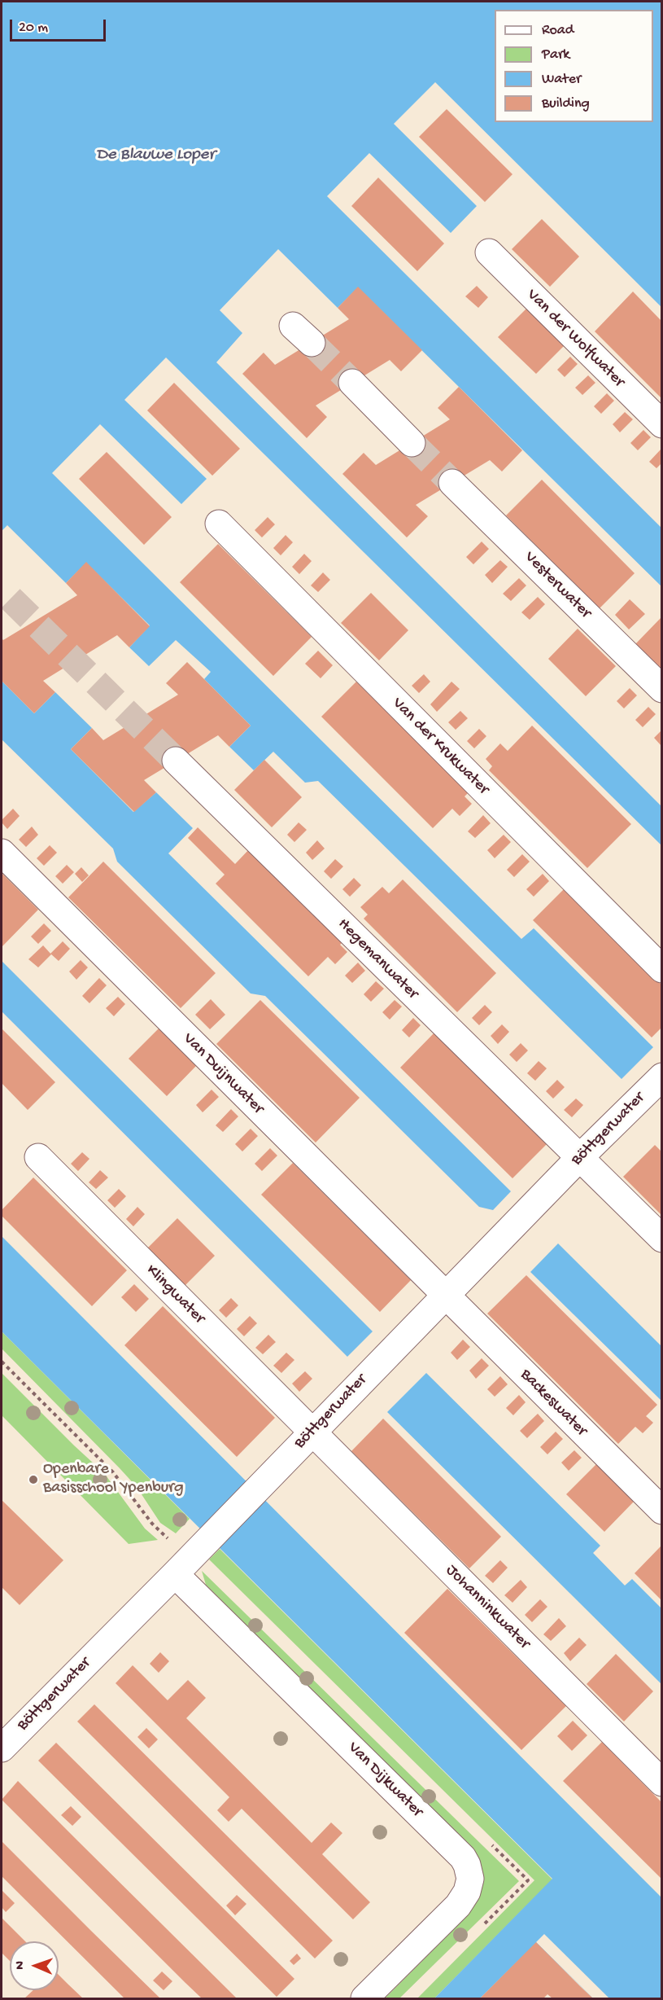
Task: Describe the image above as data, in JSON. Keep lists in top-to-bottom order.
{
  "streets": {
    "street": [
      "Van der Wolfwater",
      "Vesterwater",
      "Van der Krukwater",
      "Hegemanwater",
      "Van Duijnwater",
      "Böttgerwater",
      "Klingwater",
      "Backeswater",
      "Johanninkwater",
      "Van Dijkwater"
    ]
  },
  "crossings": [
    ["Hegemanwater", "Böttgerwater"],
    ["Van Duijnwater", "Böttgerwater"],
    ["Van Duijnwater", "Backeswater"],
    ["Böttgerwater", "Klingwater"],
    ["Böttgerwater", "Backeswater"],
    ["Böttgerwater", "Johanninkwater"],
    ["Böttgerwater", "Van Dijkwater"],
    ["Klingwater", "Johanninkwater"]
  ],
  "water": ["De Blauwe Loper"],
  "places": ["Openbare Basisschool Ypenburg"],
  "legend": [
    "Road",
    "Park",
    "Water",
    "Building"
  ],
  "scale_bar": "20 m",
  "north": "left"
}
